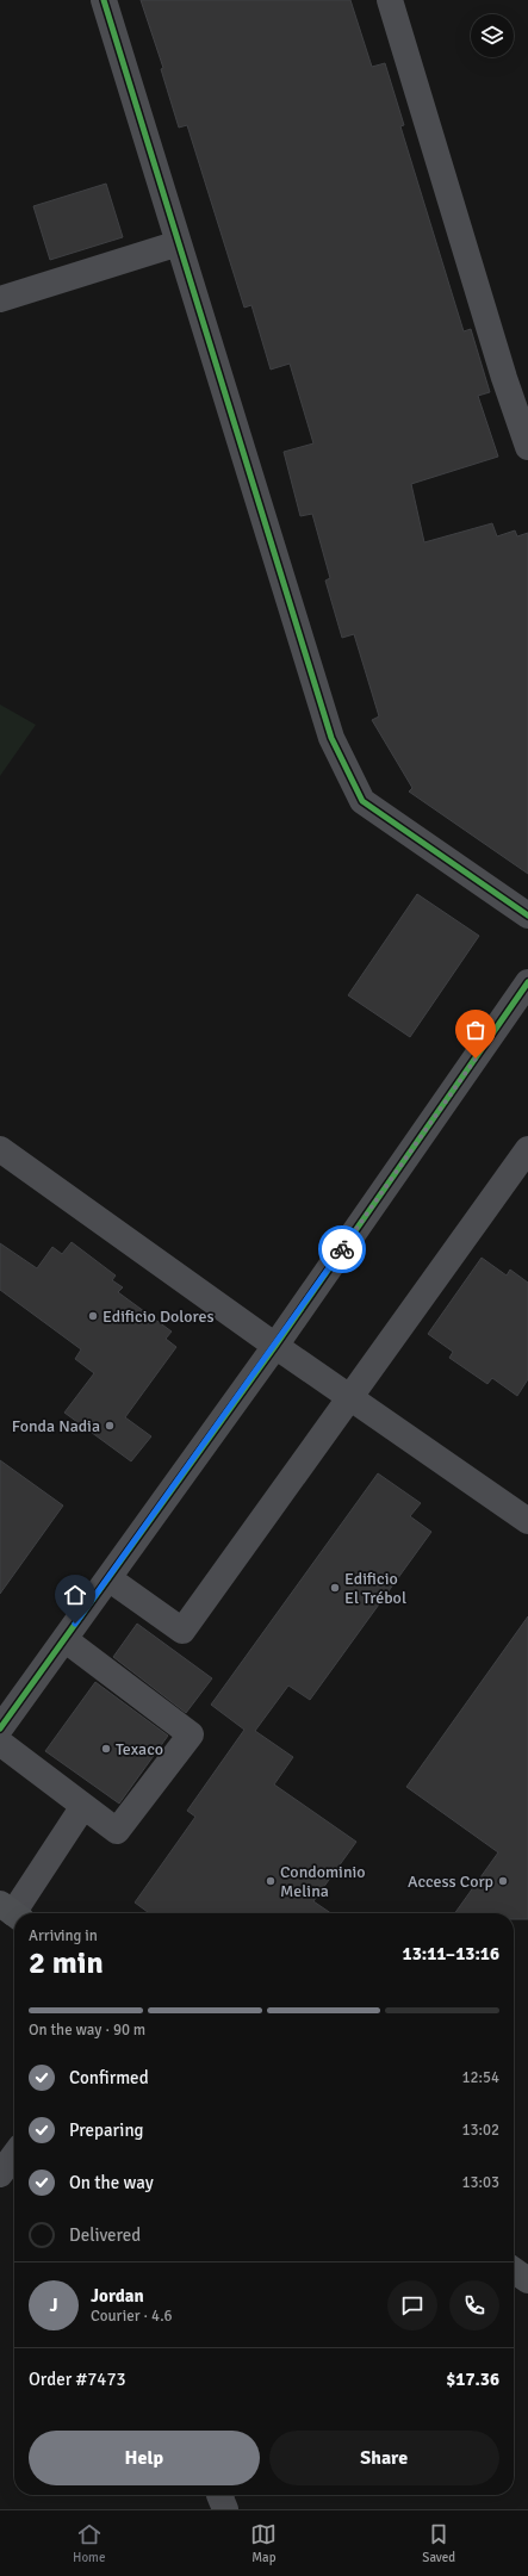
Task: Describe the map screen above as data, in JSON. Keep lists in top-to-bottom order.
{
  "places": [
    "Edificio Dolores",
    "Fonda Nadia",
    "Edificio El Trébol",
    "Texaco",
    "Condominio Melina",
    "Access Corp"
  ],
  "page": {
    "heading": ["2 min", "Arriving in", "13:11–13:16"],
    "panel": [
      "Jordan",
      "Courier · 4.6",
      "Order #7473",
      "$17.36"
    ],
    "bar": "On the way · 90 m",
    "list": [
      ["Confirmed", "12:54"],
      ["Preparing", "13:02"],
      ["On the way", "13:03"],
      "Delivered"
    ],
    "round": "J",
    "buttons": ["Help", "Share"],
    "tabs": ["Home", "Map", "Saved"]
  }
}
